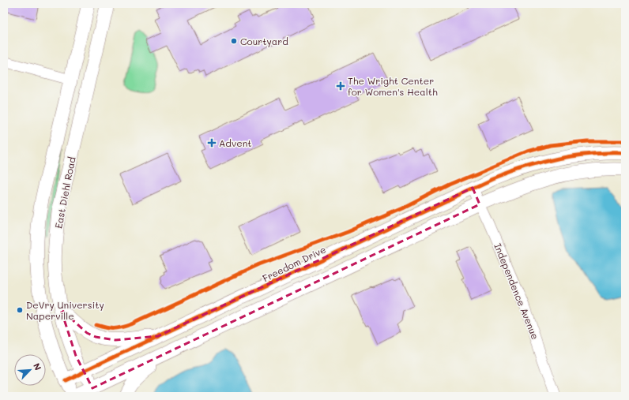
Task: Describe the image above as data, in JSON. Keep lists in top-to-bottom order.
{
  "streets": {
    "street": ["East Diehl Road", "Freedom Drive", "Independence Avenue"]
  },
  "crossings": [
    ["East Diehl Road", "Freedom Drive"],
    ["Freedom Drive", "Independence Avenue"]
  ],
  "places": {
    "other": ["Courtyard", "DeVry University Naperville"],
    "health": ["The Wright Center for Women's Health", "Advent"]
  },
  "north": "top right"
}
